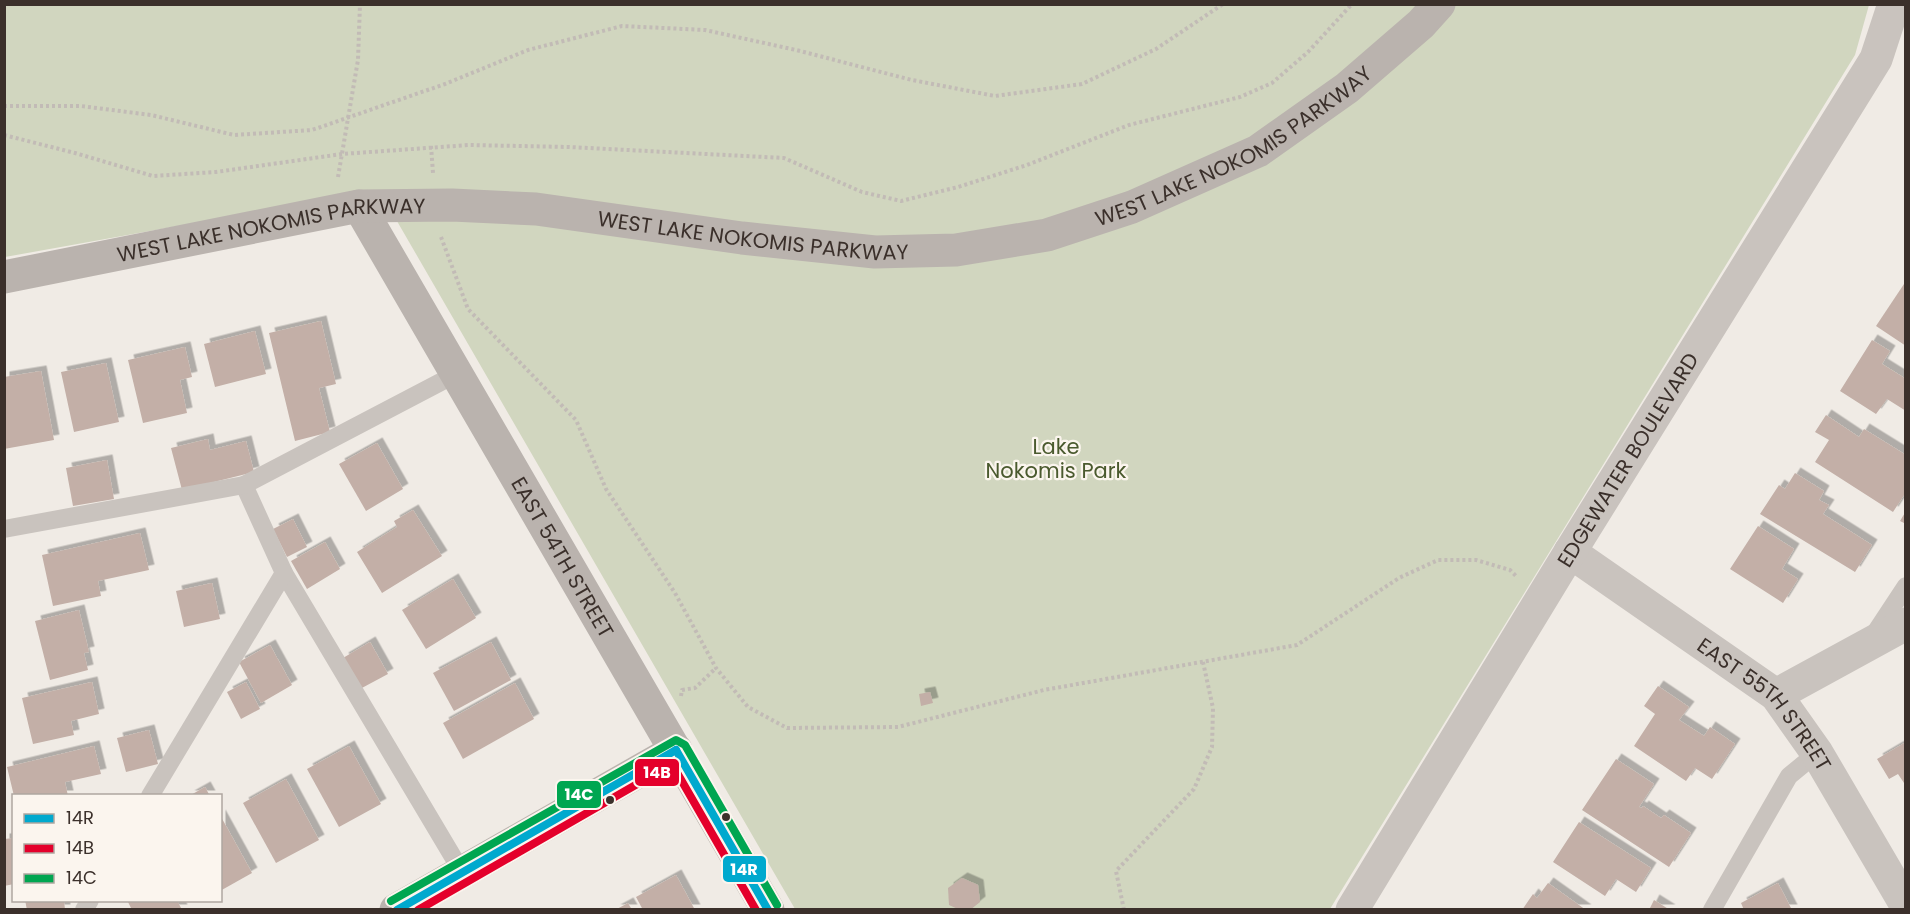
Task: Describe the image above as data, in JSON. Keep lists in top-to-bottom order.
{
  "streets": {
    "street": [
      "WEST LAKE NOKOMIS PARKWAY",
      "EDGEWATER BOULEVARD",
      "EAST 54TH STREET",
      "EAST 55TH STREET"
    ]
  },
  "crossings": [
    ["WEST LAKE NOKOMIS PARKWAY", "EAST 54TH STREET"],
    ["EDGEWATER BOULEVARD", "EAST 55TH STREET"]
  ],
  "parks": ["Lake Nokomis Park"],
  "lines": ["transit line 14C", "transit line 14R", "transit line 14B"],
  "legend": ["14R", "14B", "14C"]
}
